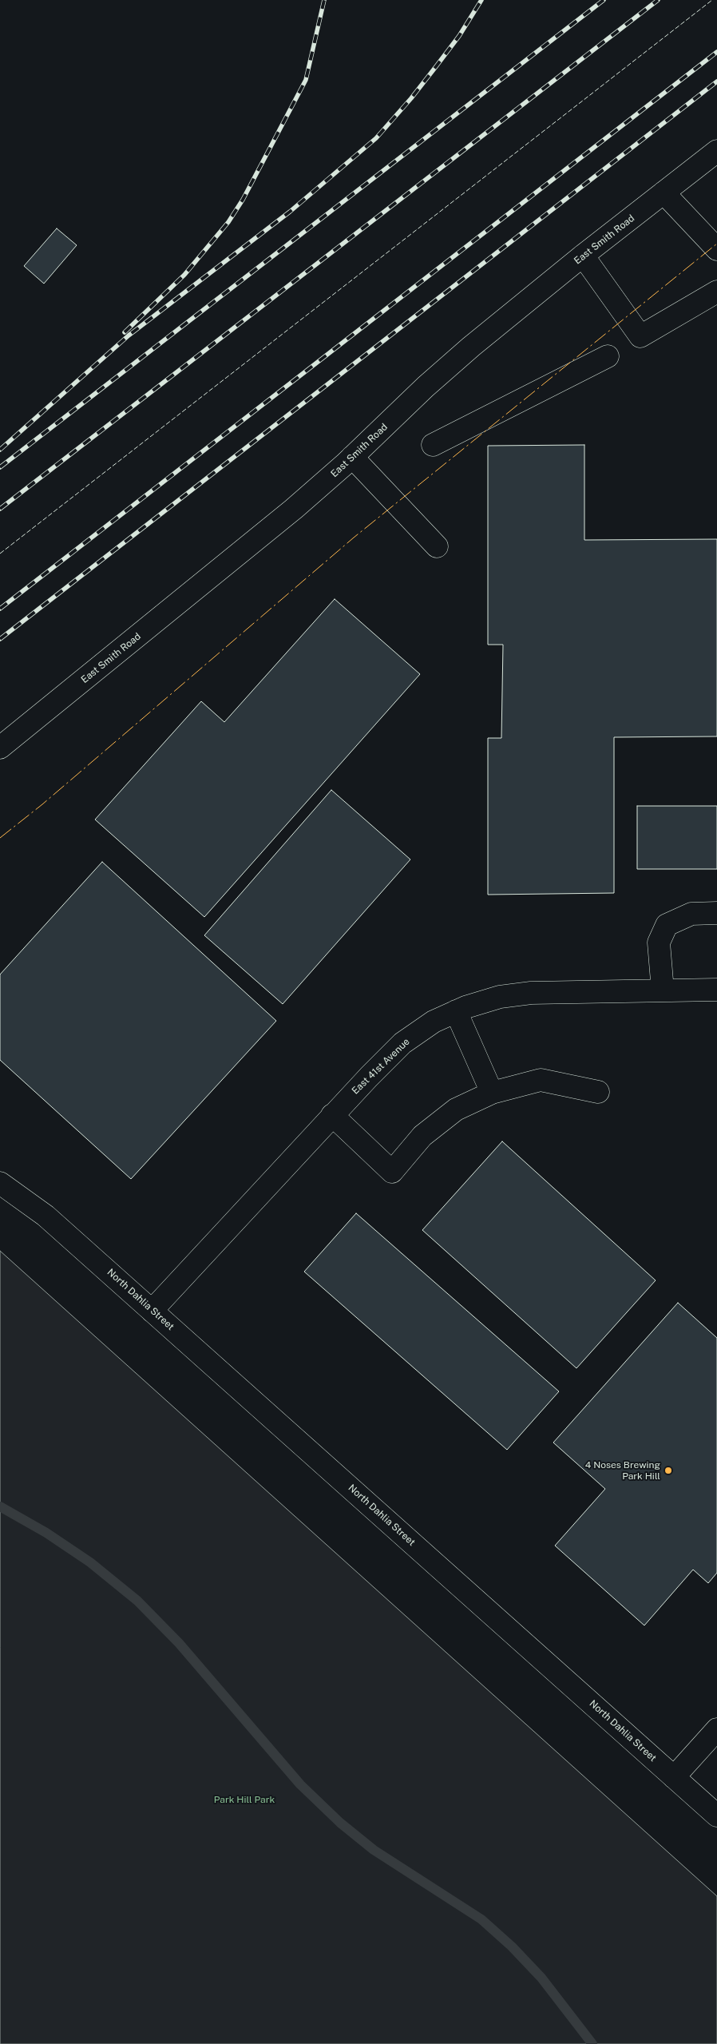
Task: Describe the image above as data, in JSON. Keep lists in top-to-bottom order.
{
  "streets": {
    "street": ["East Smith Road", "East 41st Avenue", "North Dahlia Street"]
  },
  "crossings": [
    ["East 41st Avenue", "North Dahlia Street"]
  ],
  "parks": ["Park Hill Park"],
  "places": ["4 Noses Brewing Park Hill"]
}
